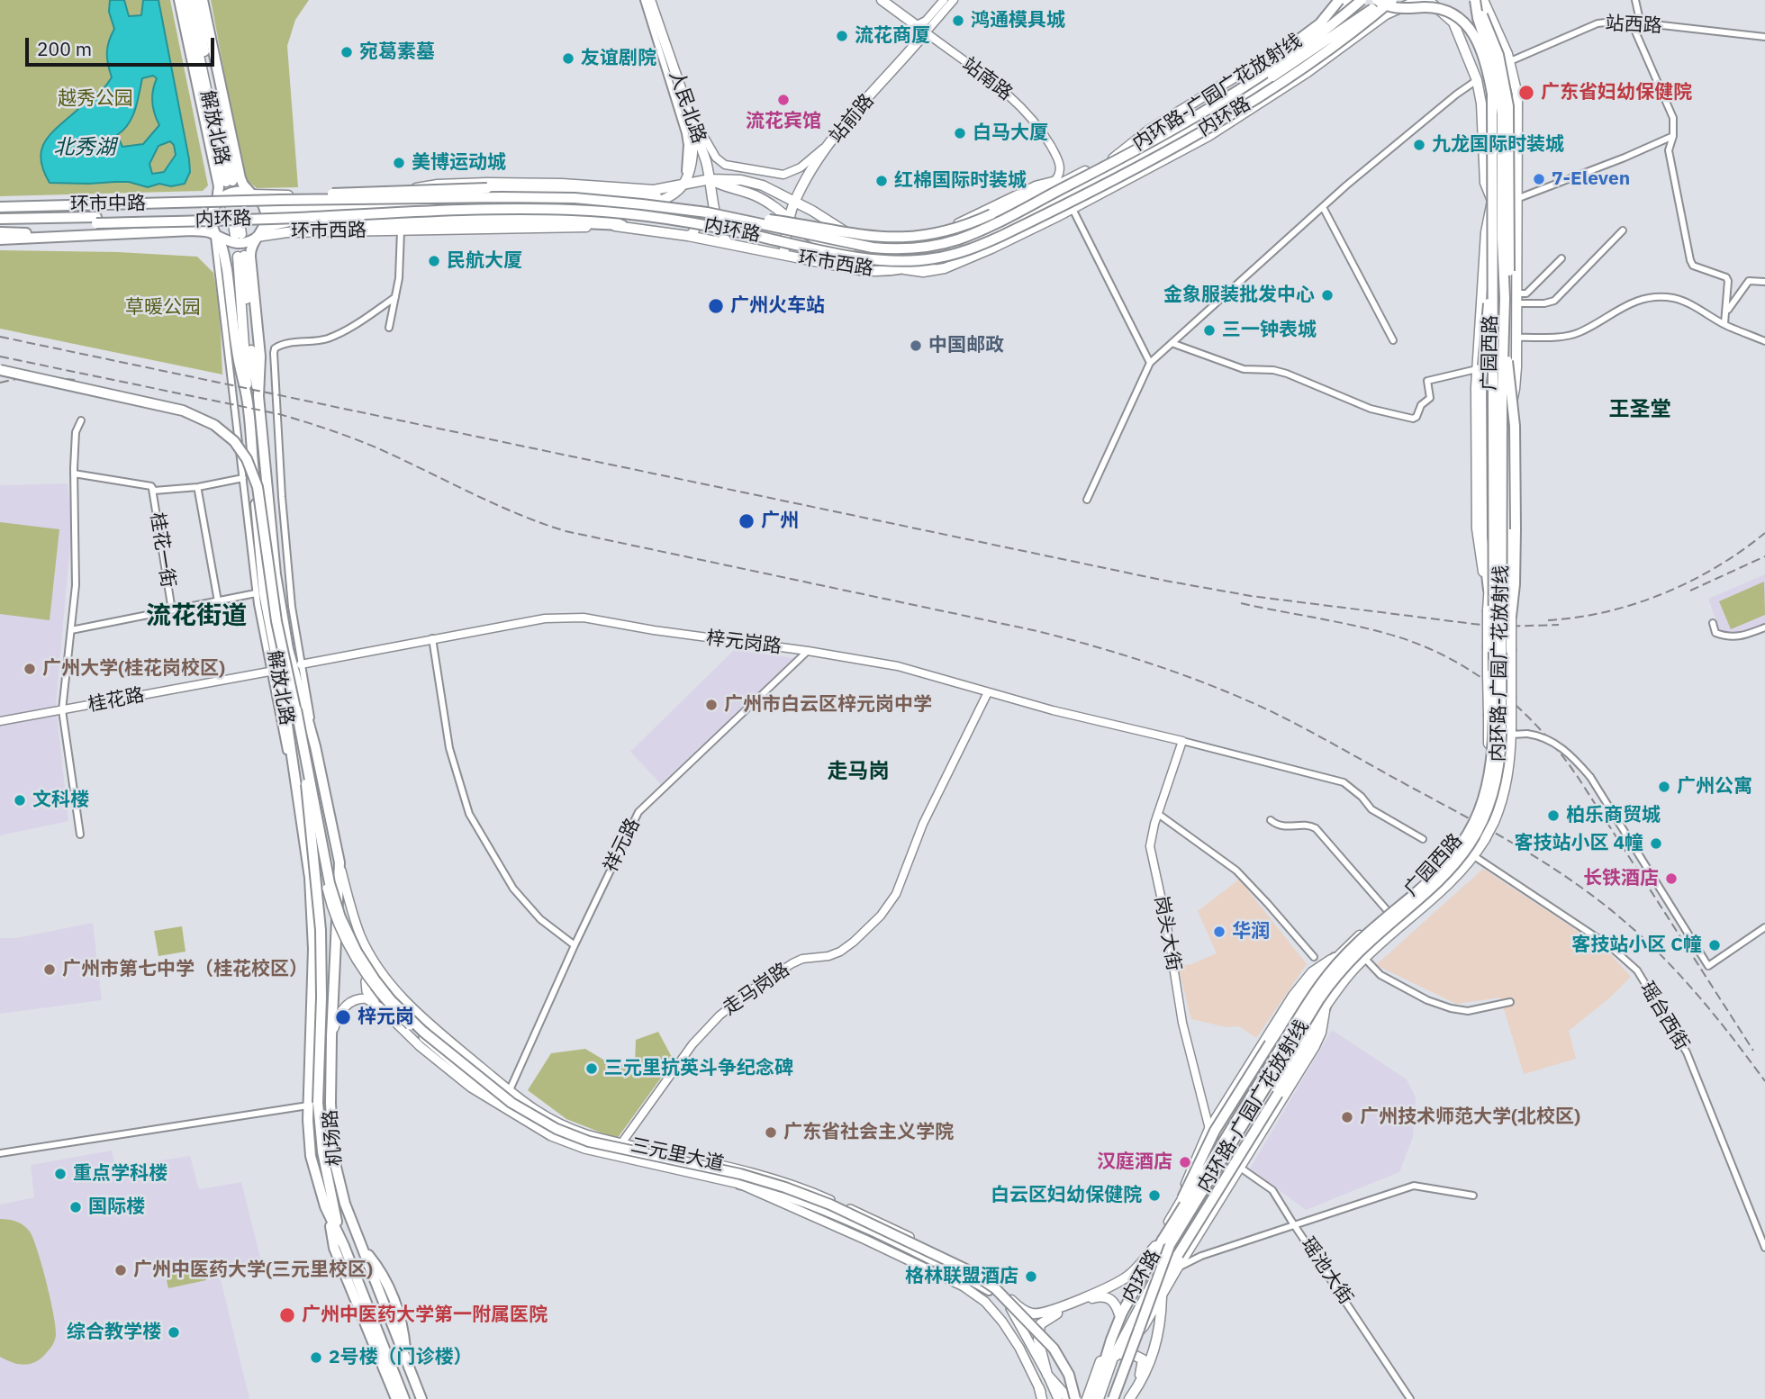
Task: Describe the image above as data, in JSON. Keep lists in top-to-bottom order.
{
  "streets": {
    "highway": [
      "内环路-广园广花放射线",
      "内环路",
      "解放北路",
      "环市中路",
      "机场路"
    ],
    "main road": [
      "站南路",
      "人民北路",
      "站前路",
      "环市西路",
      "广园西路",
      "三元里大道"
    ],
    "street": [
      "站西路",
      "桂花一街",
      "梓元岗路",
      "桂花路",
      "祥元路",
      "岗头大街",
      "走马岗路",
      "瑶台西街",
      "瑶池大街"
    ]
  },
  "crossings": [
    ["站南路", "站前路"],
    ["内环路-广园广花放射线", "内环路"],
    ["内环路-广园广花放射线", "环市西路"],
    ["内环路-广园广花放射线", "广园西路"],
    ["人民北路", "环市西路"],
    ["内环路", "环市中路"],
    ["内环路", "环市西路"],
    ["内环路", "广园西路"],
    ["站前路", "环市西路"],
    ["解放北路", "环市中路"],
    ["解放北路", "环市西路"],
    ["解放北路", "机场路"],
    ["解放北路", "三元里大道"],
    ["环市中路", "环市西路"],
    ["广园西路", "瑶台西街"],
    ["广园西路", "三元里大道"],
    ["广园西路", "瑶池大街"],
    ["梓元岗路", "祥元路"],
    ["梓元岗路", "岗头大街"],
    ["梓元岗路", "走马岗路"],
    ["祥元路", "三元里大道"],
    ["走马岗路", "三元里大道"],
    ["机场路", "三元里大道"]
  ],
  "districts": ["王圣堂", "流花街道", "走马岗"],
  "water": ["北秀湖"],
  "parks": ["越秀公园", "草暖公园"],
  "places": [
    "鸿通模具城",
    "流花商厦",
    "宛葛素墓",
    "友谊剧院",
    "广东省妇幼保健院",
    "流花宾馆",
    "白马大厦",
    "九龙国际时装城",
    "美博运动城",
    "7-Eleven",
    "红棉国际时装城",
    "民航大厦",
    "金象服装批发中心",
    "广州火车站",
    "三一钟表城",
    "中国邮政",
    "广州",
    "广州大学(桂花岗校区)",
    "广州市白云区梓元岗中学",
    "广州公寓",
    "文科楼",
    "柏乐商贸城",
    "客技站小区 4幢",
    "长铁酒店",
    "华润",
    "客技站小区 C幢",
    "广州市第七中学（桂花校区）",
    "梓元岗",
    "三元里抗英斗争纪念碑",
    "广州技术师范大学(北校区)",
    "广东省社会主义学院",
    "汉庭酒店",
    "重点学科楼",
    "白云区妇幼保健院",
    "国际楼",
    "广州中医药大学(三元里校区)",
    "格林联盟酒店",
    "广州中医药大学第一附属医院",
    "综合教学楼",
    "2号楼（门诊楼）"
  ],
  "scale_bar": "200 m"
}
